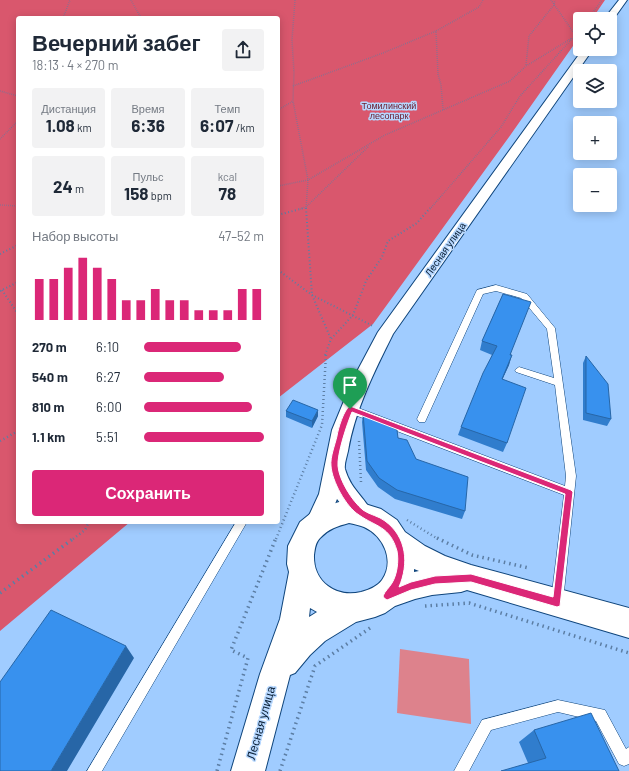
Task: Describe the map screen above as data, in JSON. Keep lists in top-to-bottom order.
{
  "streets": {
    "main road": ["Лесная улица"]
  },
  "parks": ["Томилинский лесопарк"],
  "page": {
    "map_buttons": ["+", "−"],
    "heading": ["Вечерний забег", "18:13 · 4 × 270 m"],
    "stats": [
      ["Дистанция", "1.08 km"],
      ["Время", "6:36"],
      ["Темп", "6:07 /km"],
      ["24 m"],
      ["Пульс", "158 bpm"],
      ["kcal", "78"]
    ],
    "chart": ["Набор высоты", "47–52 m"],
    "list": [
      {
        "name": "270 m",
        "note": "6:10"
      },
      {
        "name": "540 m",
        "note": "6:27"
      },
      {
        "name": "810 m",
        "note": "6:00"
      },
      {
        "name": "1.1 km",
        "note": "5:51"
      }
    ],
    "buttons": "Сохранить"
  }
}
